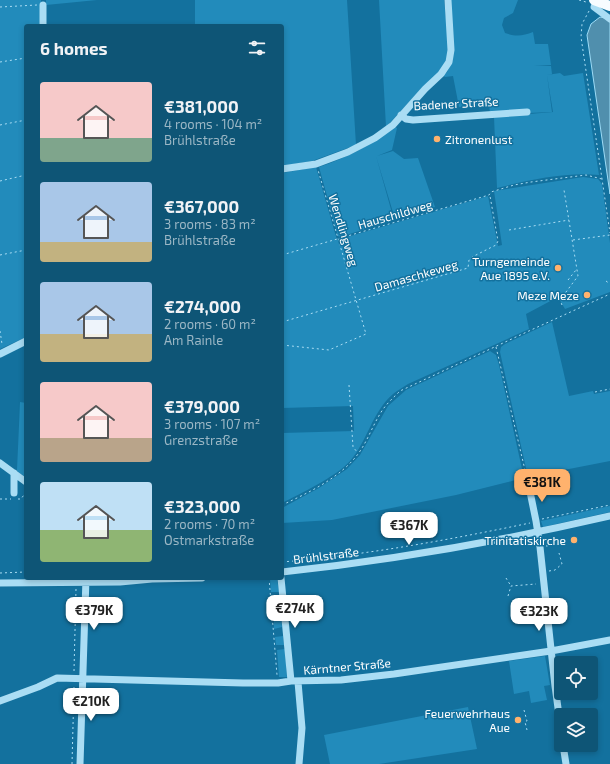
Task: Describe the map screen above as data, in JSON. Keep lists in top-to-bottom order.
{
  "streets": {
    "street": ["Badener Straße", "Brühlstraße", "Kärntner Straße"],
    "path": ["Hauschildweg", "Wendlingweg", "Damaschkeweg"]
  },
  "crossings": [
    ["Hauschildweg", "Wendlingweg"],
    ["Hauschildweg", "Damaschkeweg"],
    ["Wendlingweg", "Damaschkeweg"]
  ],
  "places": [
    "Zitronenlust",
    "Turngemeinde Aue 1895 e.V.",
    "Meze Meze",
    "Trinitatiskirche",
    "Feuerwehrhaus Aue"
  ],
  "page": {
    "heading": "6 homes",
    "list": [
      {
        "name": "€381,000",
        "note": "4 rooms · 104 m² · Brühlstraße"
      },
      {
        "name": "€367,000",
        "note": "3 rooms · 83 m² · Brühlstraße"
      },
      {
        "name": "€274,000",
        "note": "2 rooms · 60 m² · Am Rainle"
      },
      {
        "name": "€379,000",
        "note": "3 rooms · 107 m² · Grenzstraße"
      },
      {
        "name": "€323,000",
        "note": "2 rooms · 70 m² · Ostmarkstraße"
      }
    ],
    "price": [
      "€381K",
      "€367K",
      "€274K",
      "€379K",
      "€323K",
      "€210K"
    ]
  }
}
